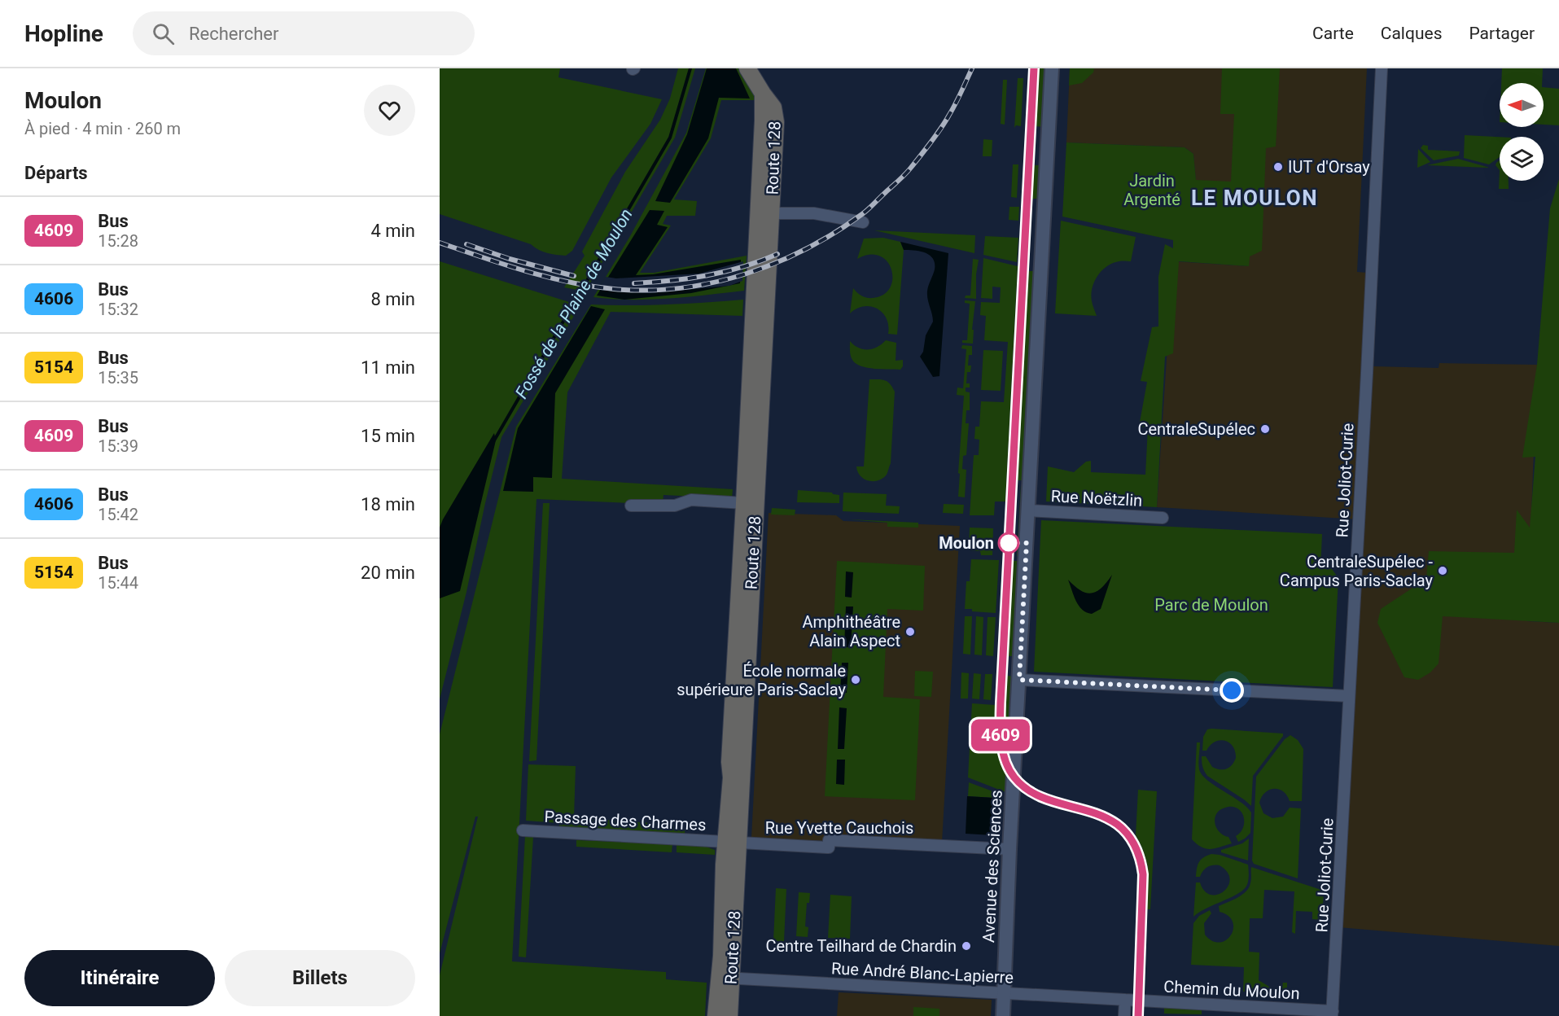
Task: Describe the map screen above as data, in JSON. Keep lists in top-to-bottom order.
{
  "streets": {
    "main road": ["Route 128"],
    "street": [
      "Rue Joliot-Curie",
      "Rue Noëtzlin",
      "Passage des Charmes",
      "Rue Yvette Cauchois",
      "Avenue des Sciences",
      "Rue André Blanc-Lapierre",
      "Chemin du Moulon"
    ]
  },
  "crossings": [
    ["Route 128", "Passage des Charmes"],
    ["Route 128", "Rue Yvette Cauchois"],
    ["Route 128", "Rue André Blanc-Lapierre"],
    ["Rue Joliot-Curie", "Chemin du Moulon"],
    ["Rue Noëtzlin", "Avenue des Sciences"],
    ["Passage des Charmes", "Rue Yvette Cauchois"],
    ["Rue Yvette Cauchois", "Avenue des Sciences"],
    ["Avenue des Sciences", "Rue André Blanc-Lapierre"],
    ["Rue André Blanc-Lapierre", "Chemin du Moulon"]
  ],
  "districts": ["LE MOULON"],
  "water": ["Fossé de la Plaine de Moulon"],
  "parks": ["Jardin Argenté", "Parc de Moulon"],
  "places": [
    "IUT d'Orsay",
    "CentraleSupélec",
    "Moulon",
    "CentraleSupélec - Campus Paris-Saclay",
    "Amphithéâtre Alain Aspect",
    "École normale supérieure Paris-Saclay",
    "Centre Teilhard de Chardin"
  ],
  "lines": ["bus line 4609"],
  "north": "left",
  "page": {
    "header": "Hopline",
    "search": "Rechercher",
    "nav": ["Carte", "Calques", "Partager"],
    "heading": [
      ["Moulon", "À pied · 4 min · 260 m"],
      "Départs"
    ],
    "on_map": "4609",
    "list": [
      {
        "mark": "4609",
        "name": "Bus",
        "note": "15:28",
        "value": "4 min"
      },
      {
        "mark": "4606",
        "name": "Bus",
        "note": "15:32",
        "value": "8 min"
      },
      {
        "mark": "5154",
        "name": "Bus",
        "note": "15:35",
        "value": "11 min"
      },
      {
        "mark": "4609",
        "name": "Bus",
        "note": "15:39",
        "value": "15 min"
      },
      {
        "mark": "4606",
        "name": "Bus",
        "note": "15:42",
        "value": "18 min"
      },
      {
        "mark": "5154",
        "name": "Bus",
        "note": "15:44",
        "value": "20 min"
      }
    ],
    "buttons": ["Itinéraire", "Billets"]
  }
}
